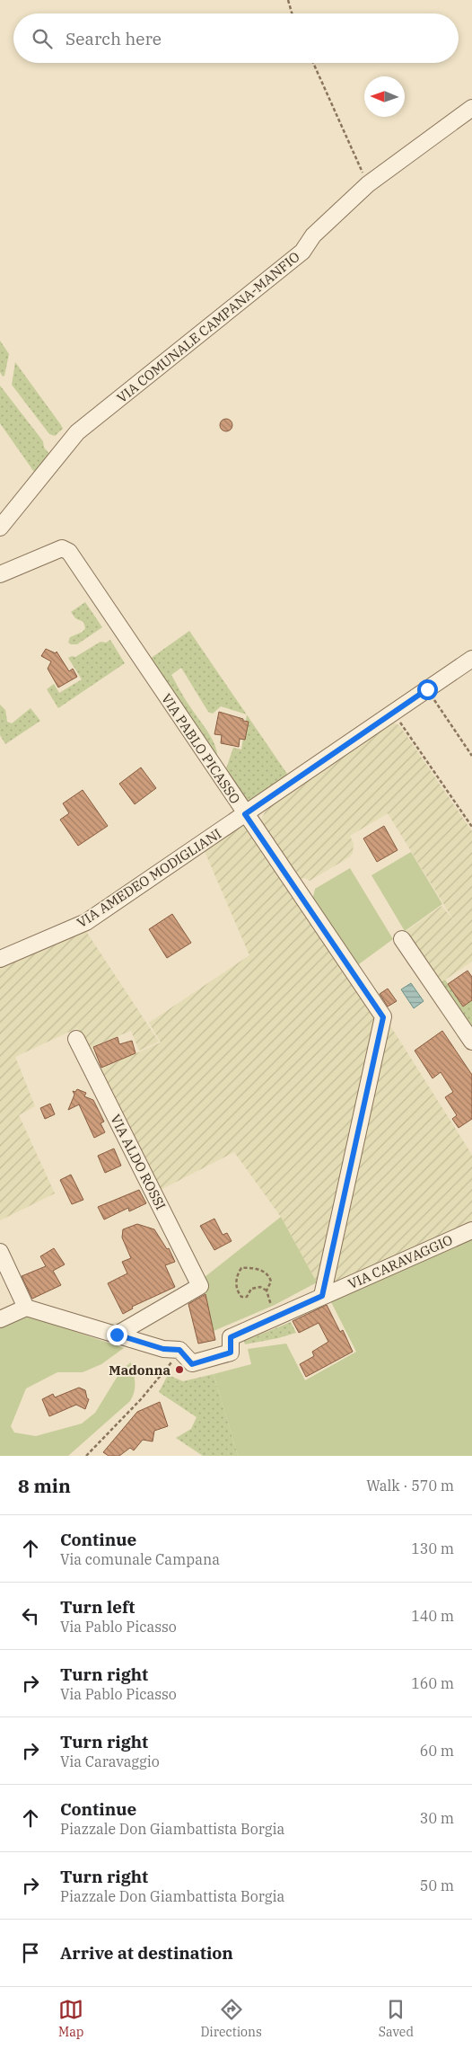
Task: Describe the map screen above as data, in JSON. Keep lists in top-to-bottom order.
{
  "streets": {
    "street": [
      "VIA COMUNALE CAMPANA-MANFIO",
      "VIA PABLO PICASSO",
      "VIA AMEDEO MODIGLIANI",
      "VIA ALDO ROSSI",
      "VIA CARAVAGGIO"
    ]
  },
  "crossings": [
    ["VIA PABLO PICASSO", "VIA AMEDEO MODIGLIANI"],
    ["VIA PABLO PICASSO", "VIA CARAVAGGIO"],
    ["VIA ALDO ROSSI", "VIA CARAVAGGIO"]
  ],
  "places": ["Madonna"],
  "north": "left",
  "page": {
    "search": "Search here",
    "heading": ["8 min", "Walk · 570 m"],
    "list": [
      ["Continue", "Via comunale Campana", "130 m"],
      ["Turn left", "Via Pablo Picasso", "140 m"],
      ["Turn right", "Via Pablo Picasso", "160 m"],
      ["Turn right", "Via Caravaggio", "60 m"],
      ["Continue", "Piazzale Don Giambattista Borgia", "30 m"],
      ["Turn right", "Piazzale Don Giambattista Borgia", "50 m"],
      "Arrive at destination"
    ],
    "nav": ["Map", "Directions", "Saved"]
  }
}
